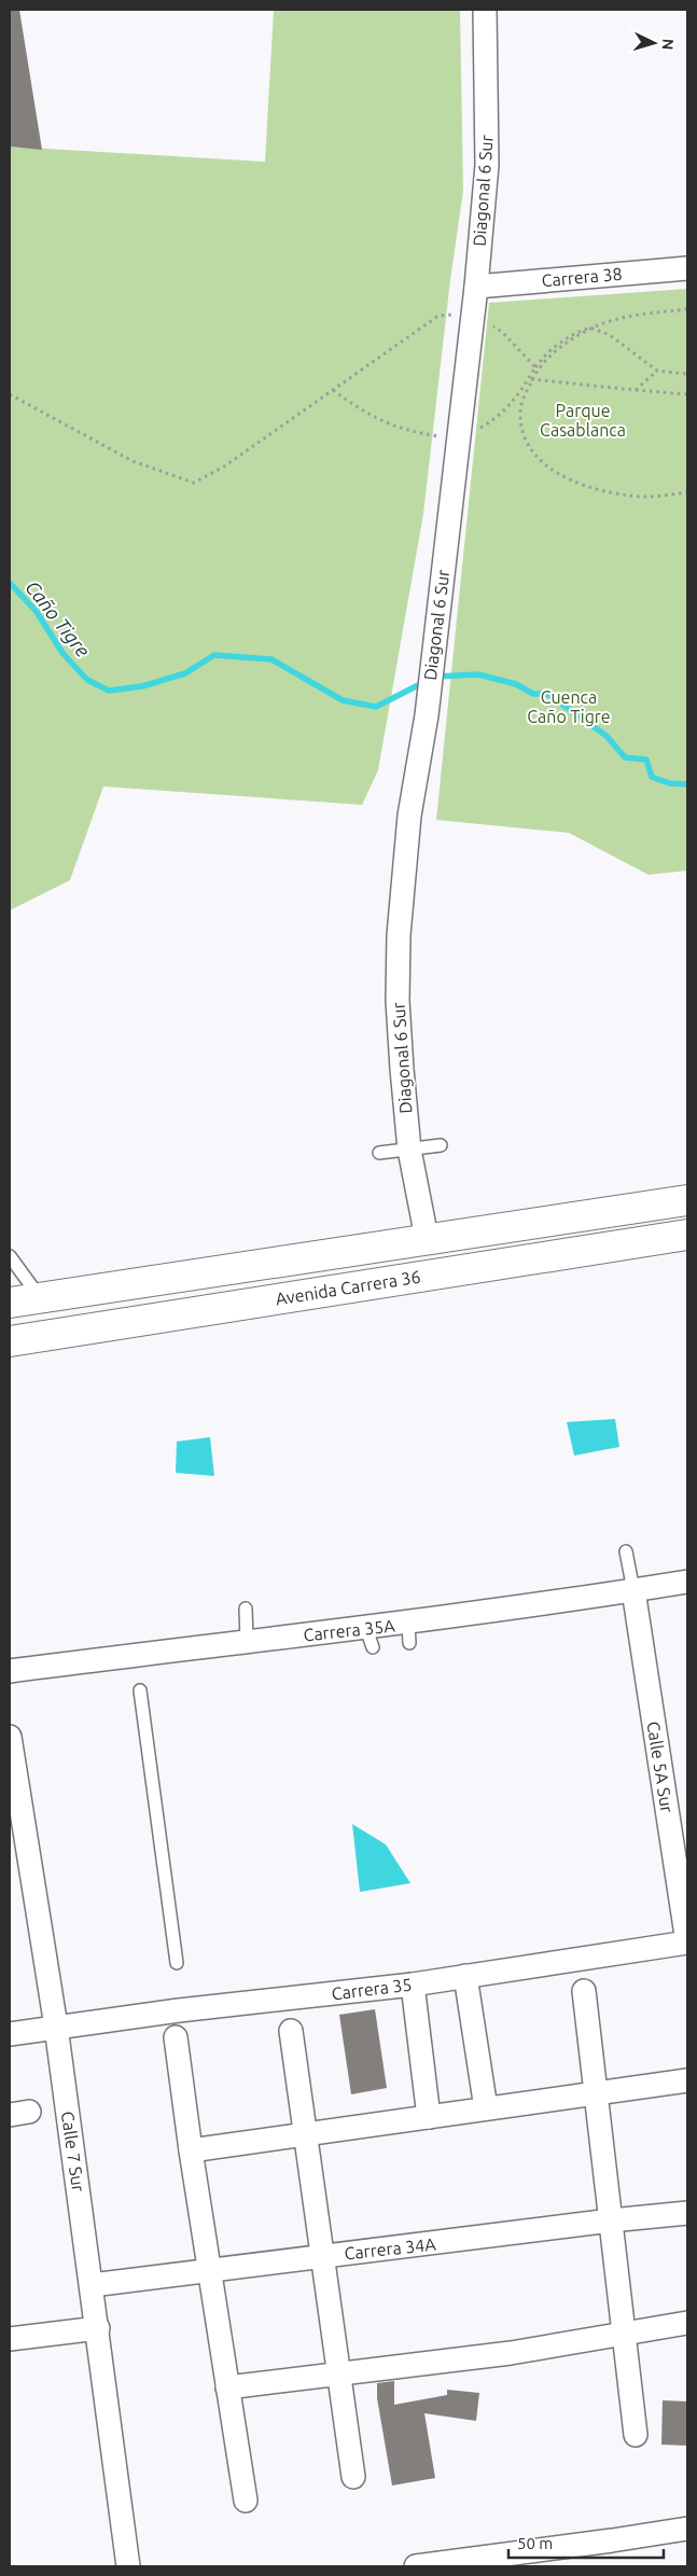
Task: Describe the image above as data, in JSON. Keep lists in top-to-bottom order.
{
  "streets": {
    "main road": ["Avenida Carrera 36"],
    "street": [
      "Diagonal 6 Sur",
      "Carrera 38",
      "Carrera 35A",
      "Calle 5A Sur",
      "Carrera 35",
      "Calle 7 Sur",
      "Carrera 34A"
    ]
  },
  "crossings": [
    ["Diagonal 6 Sur", "Carrera 38"],
    ["Diagonal 6 Sur", "Avenida Carrera 36"],
    ["Carrera 35A", "Calle 5A Sur"],
    ["Calle 5A Sur", "Carrera 35"],
    ["Carrera 35", "Calle 7 Sur"],
    ["Calle 7 Sur", "Carrera 34A"]
  ],
  "water": ["Caño Tigre"],
  "parks": ["Parque Casablanca", "Cuenca Caño Tigre"],
  "scale_bar": "50 m",
  "north": "right"
}
